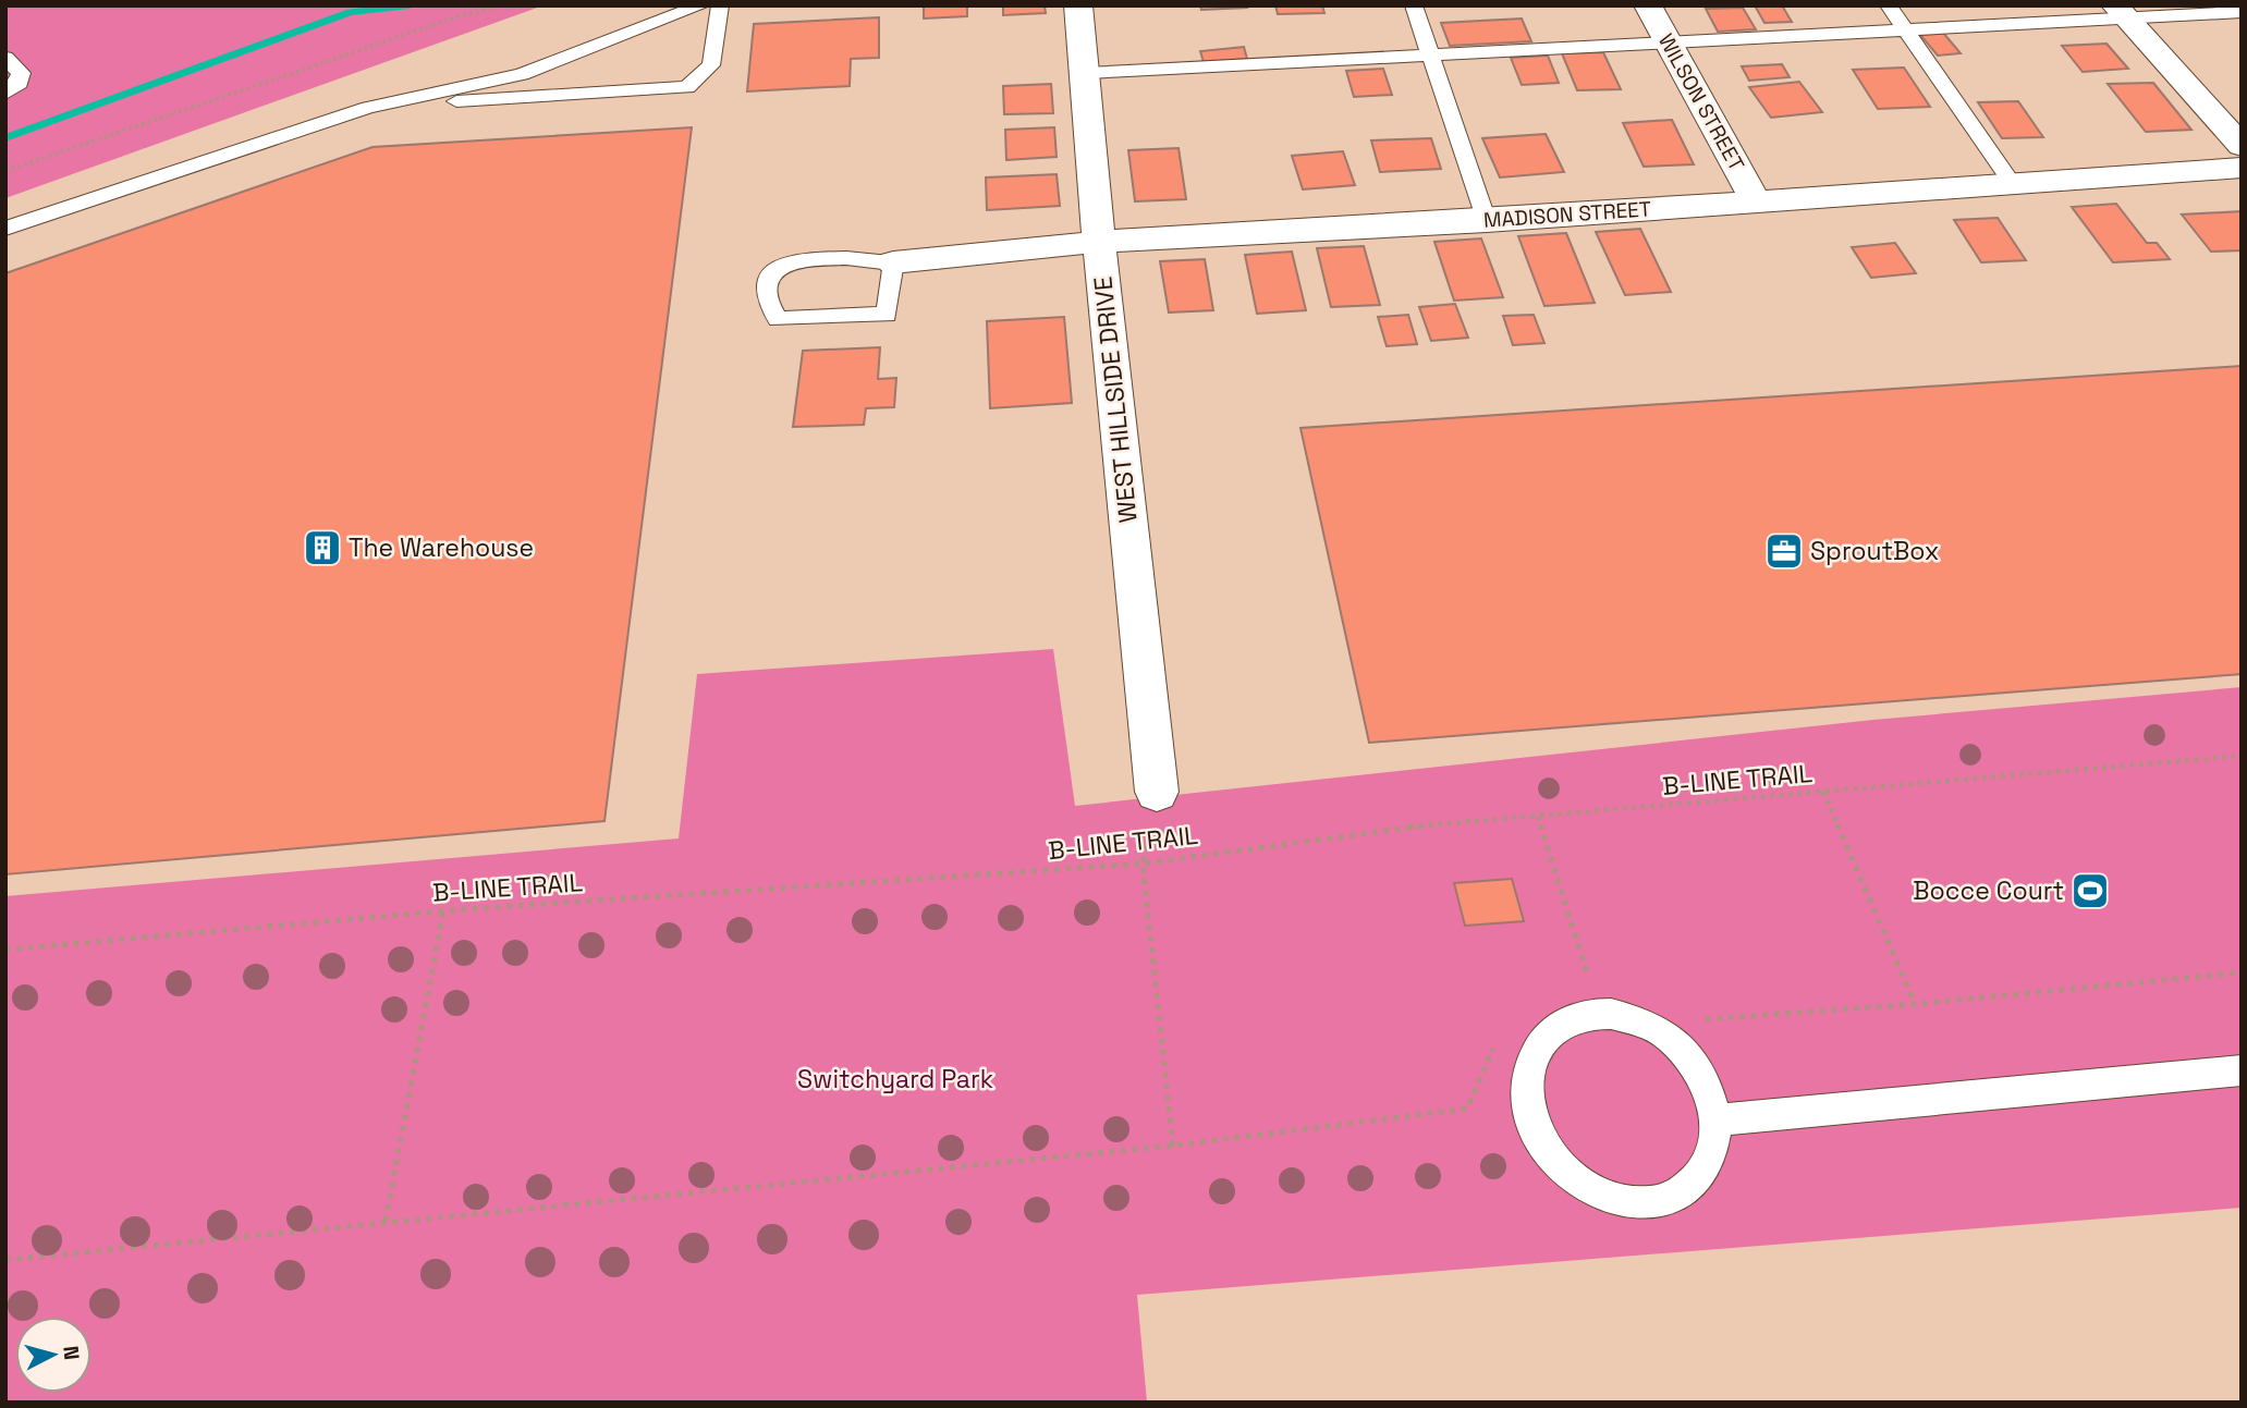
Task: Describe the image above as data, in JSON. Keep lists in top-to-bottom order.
{
  "streets": {
    "street": ["WILSON STREET", "MADISON STREET", "WEST HILLSIDE DRIVE"],
    "path": ["B-LINE TRAIL"]
  },
  "crossings": [
    ["WILSON STREET", "MADISON STREET"],
    ["MADISON STREET", "WEST HILLSIDE DRIVE"]
  ],
  "parks": ["Switchyard Park"],
  "places": {
    "building": ["The Warehouse"],
    "office": ["SproutBox"],
    "sports": ["Bocce Court"]
  },
  "north": "right"
}
